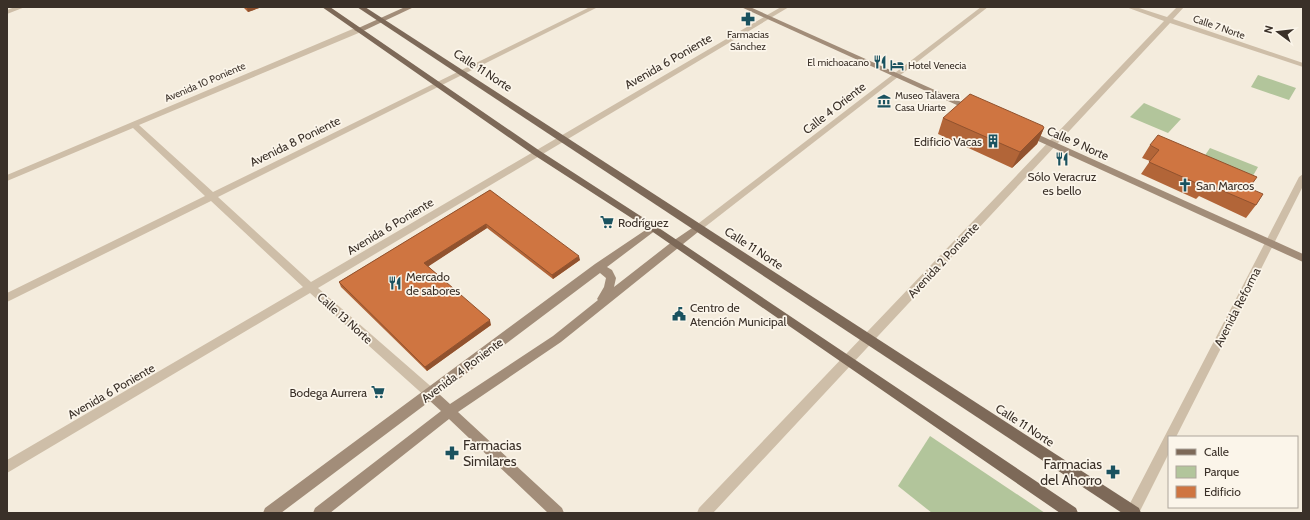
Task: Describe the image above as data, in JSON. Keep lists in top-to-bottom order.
{
  "streets": {
    "main road": [
      "Calle 11 Norte",
      "Avenida 10 Poniente",
      "Calle 9 Norte",
      "Calle 13 Norte",
      "Avenida 4 Poniente"
    ],
    "street": [
      "Calle 7 Norte",
      "Avenida 6 Poniente",
      "Calle 4 Oriente",
      "Avenida 8 Poniente",
      "Avenida 2 Poniente",
      "Avenida Reforma"
    ]
  },
  "crossings": [
    ["Calle 7 Norte", "Avenida 2 Poniente"],
    ["Avenida 6 Poniente", "Calle 11 Norte"],
    ["Avenida 6 Poniente", "Calle 13 Norte"],
    ["Calle 11 Norte", "Avenida 10 Poniente"],
    ["Calle 11 Norte", "Calle 4 Oriente"],
    ["Calle 11 Norte", "Avenida 8 Poniente"],
    ["Calle 11 Norte", "Avenida 2 Poniente"],
    ["Avenida 10 Poniente", "Calle 13 Norte"],
    ["Avenida 8 Poniente", "Calle 13 Norte"],
    ["Calle 9 Norte", "Avenida 2 Poniente"],
    ["Calle 9 Norte", "Avenida Reforma"],
    ["Calle 13 Norte", "Avenida 4 Poniente"]
  ],
  "places": {
    "pharmacy": ["Farmacias Sánchez", "Farmacias Similares", "Farmacias del Ahorro"],
    "restaurant": ["El michoacano", "Sólo Veracruz es bello", "Mercado de sabores"],
    "hotel": ["Hotel Venecia"],
    "museum": ["Museo Talavera Casa Uriarte"],
    "building": ["Edificio Vacas"],
    "church": ["San Marcos"],
    "supermarket": ["Rodríguez", "Bodega Aurrera"],
    "public building": ["Centro de Atención Municipal"]
  },
  "legend": ["Calle", "Parque", "Edificio"],
  "north": "left"
}
